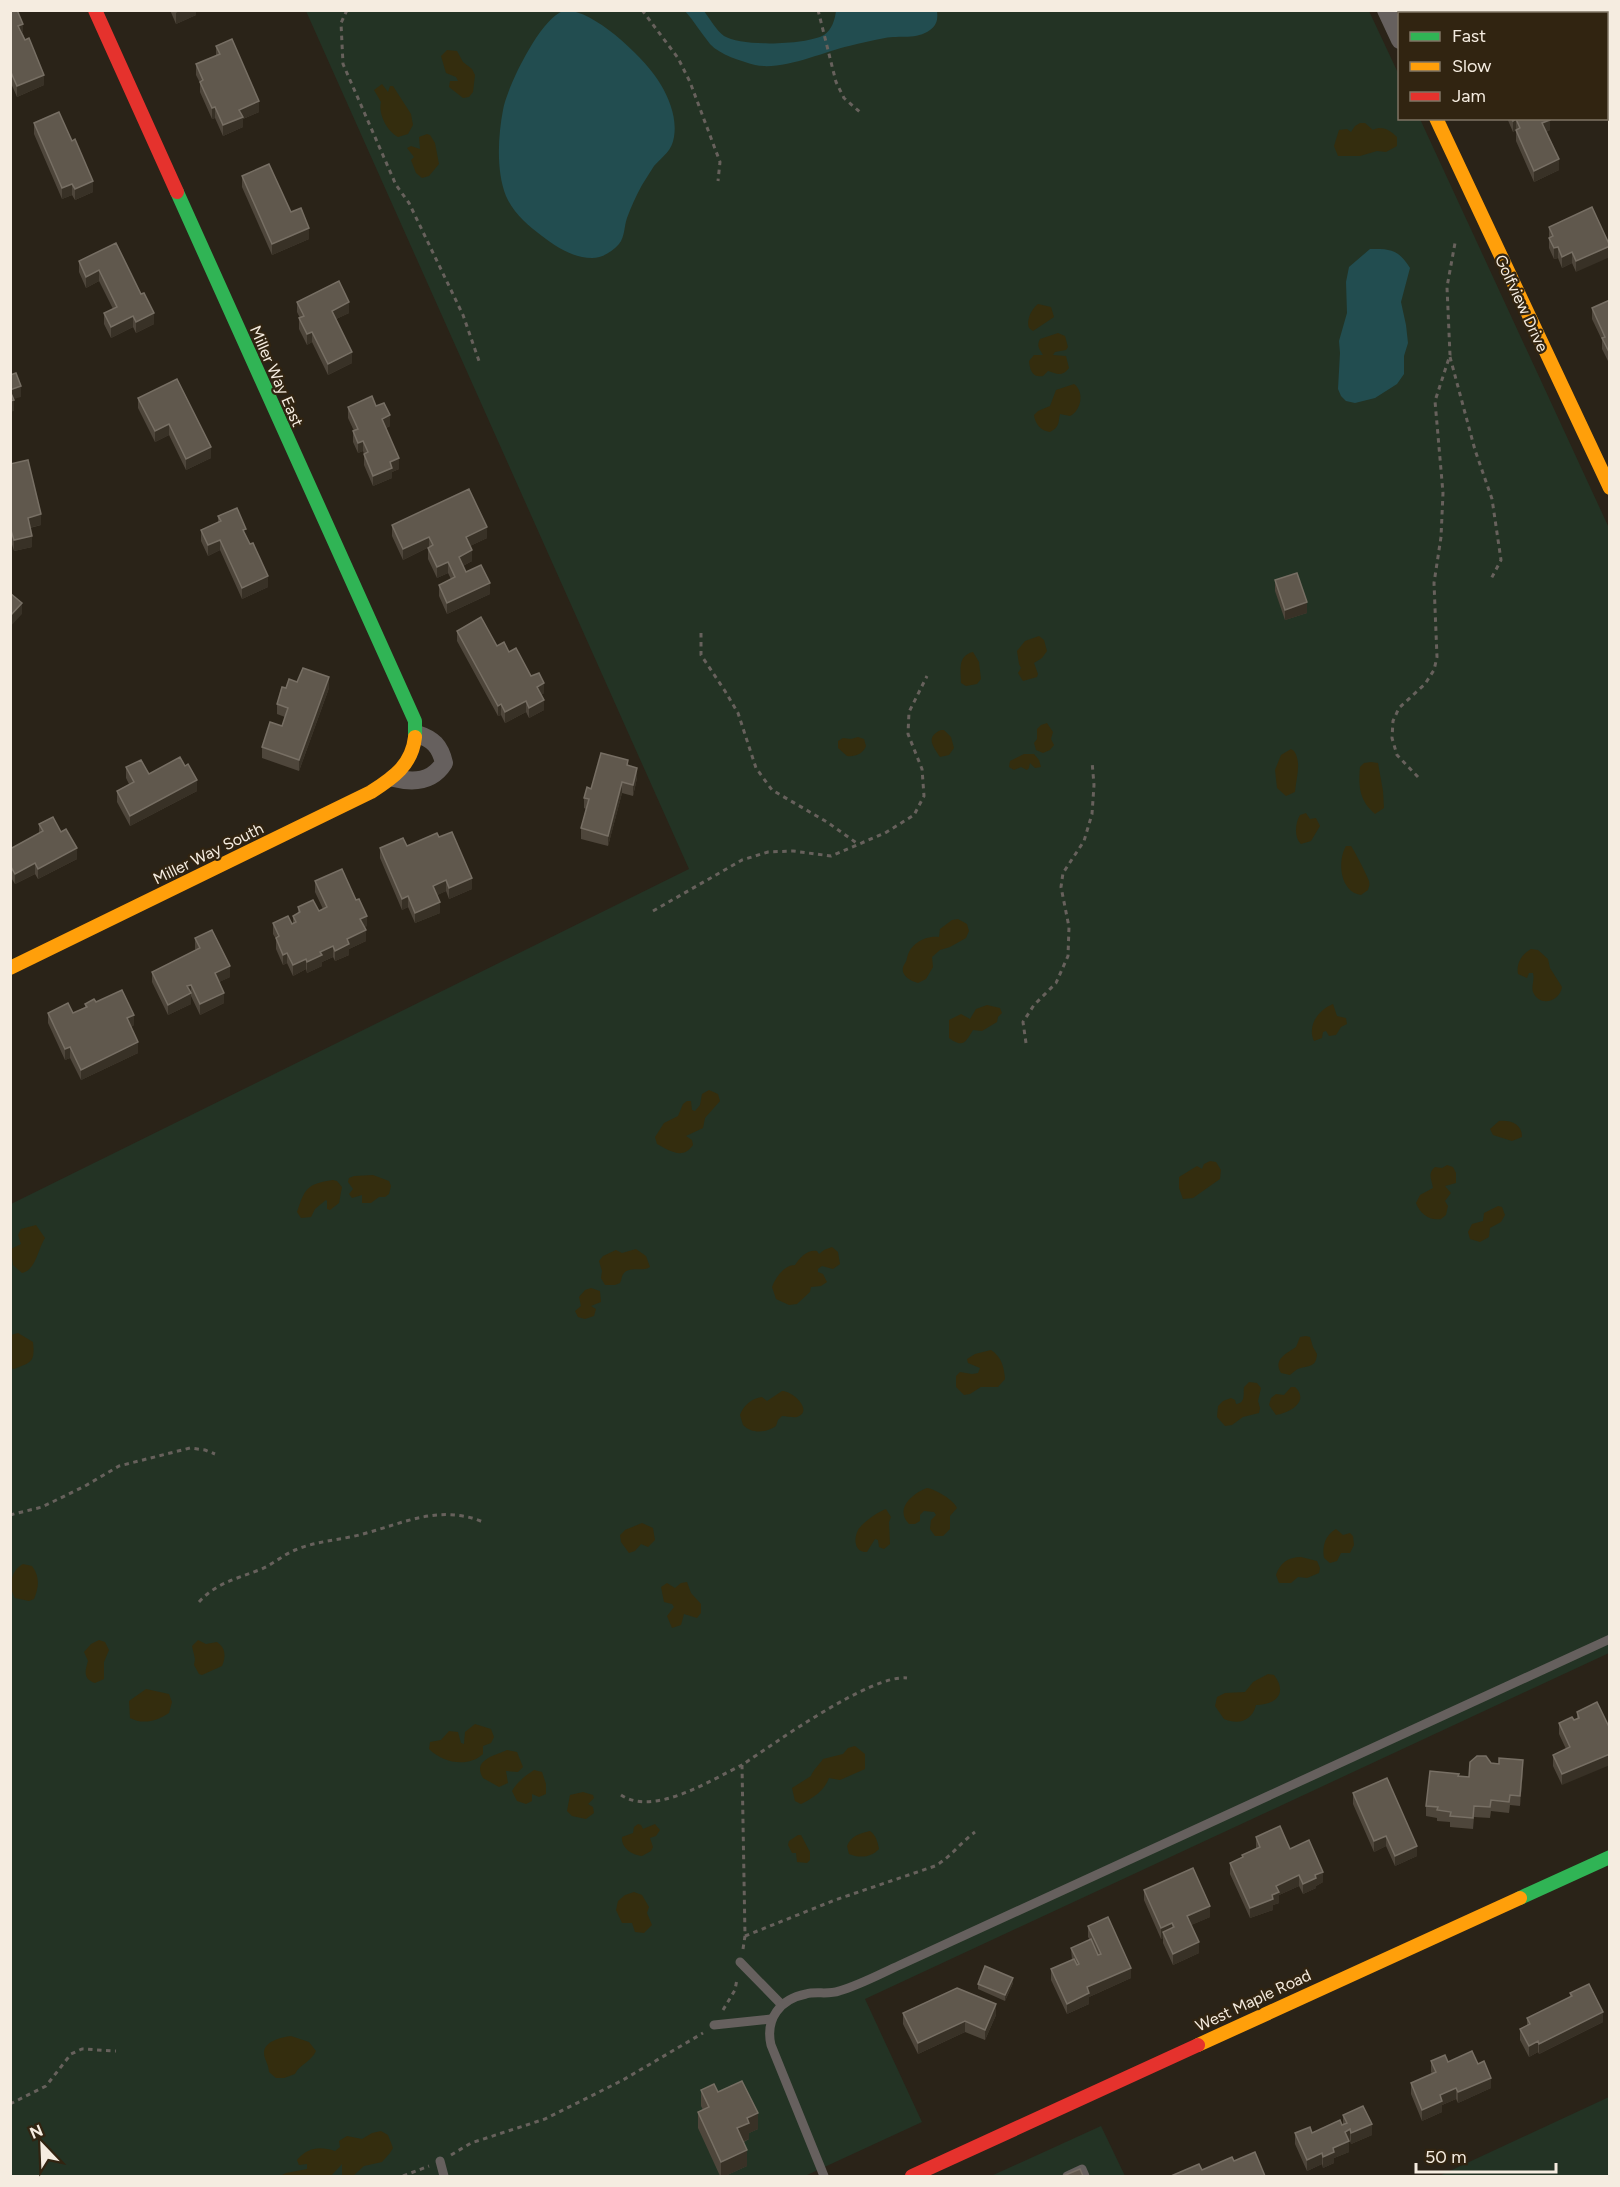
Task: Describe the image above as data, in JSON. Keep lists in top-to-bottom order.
{
  "streets": {
    "street": [
      "Golfview Drive",
      "Miller Way East",
      "Miller Way South",
      "West Maple Road"
    ]
  },
  "crossings": [
    ["Miller Way East", "Miller Way South"]
  ],
  "legend": ["Fast", "Slow", "Jam"],
  "scale_bar": "50 m",
  "north": "top left"
}
